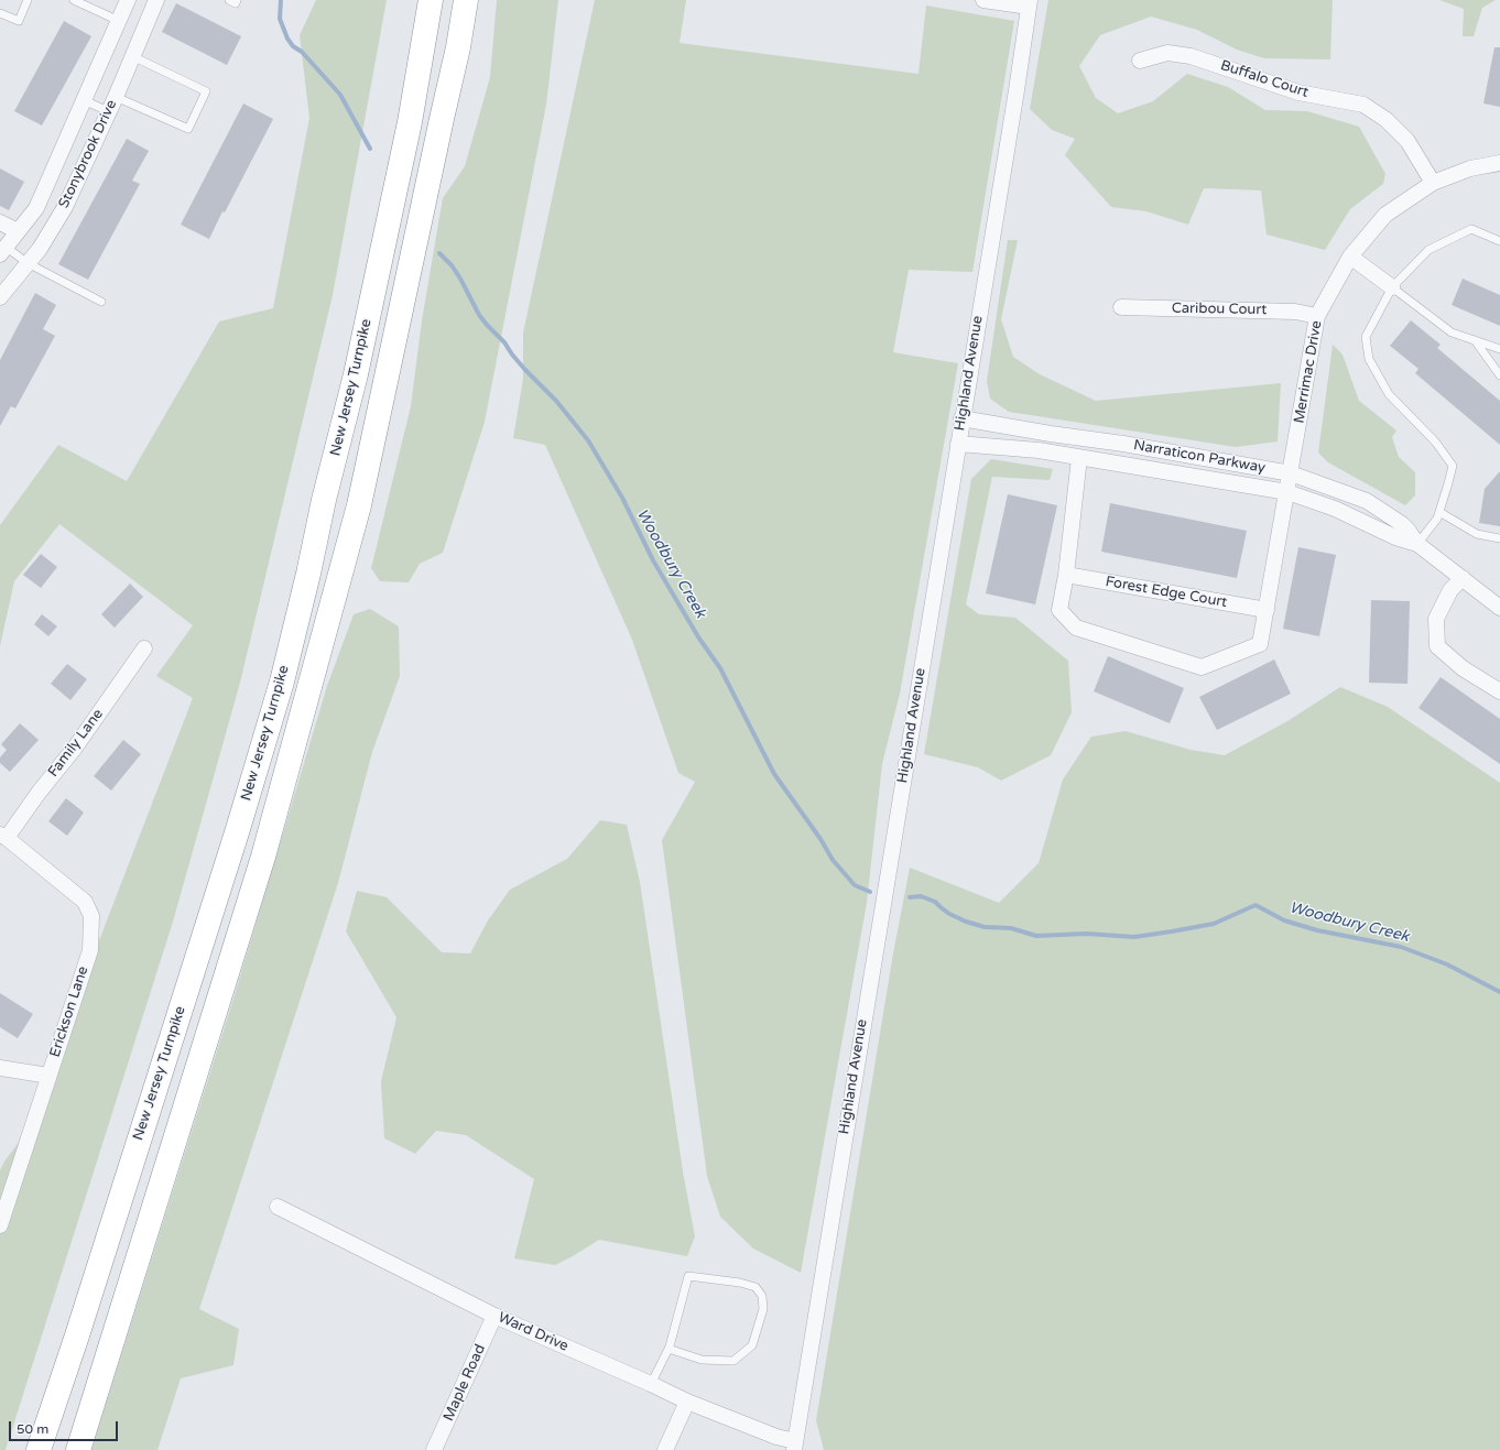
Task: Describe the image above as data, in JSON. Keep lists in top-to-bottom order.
{
  "streets": {
    "highway": ["New Jersey Turnpike"],
    "street": [
      "Buffalo Court",
      "Stonybrook Drive",
      "Caribou Court",
      "Merrimac Drive",
      "Highland Avenue",
      "Narraticon Parkway",
      "Forest Edge Court",
      "Family Lane",
      "Erickson Lane",
      "Ward Drive",
      "Maple Road"
    ]
  },
  "crossings": [
    ["Buffalo Court", "Merrimac Drive"],
    ["Caribou Court", "Merrimac Drive"],
    ["Merrimac Drive", "Narraticon Parkway"],
    ["Highland Avenue", "Narraticon Parkway"],
    ["Highland Avenue", "Ward Drive"],
    ["Family Lane", "Erickson Lane"],
    ["Ward Drive", "Maple Road"]
  ],
  "water": ["Woodbury Creek"],
  "scale_bar": "50 m"
}
